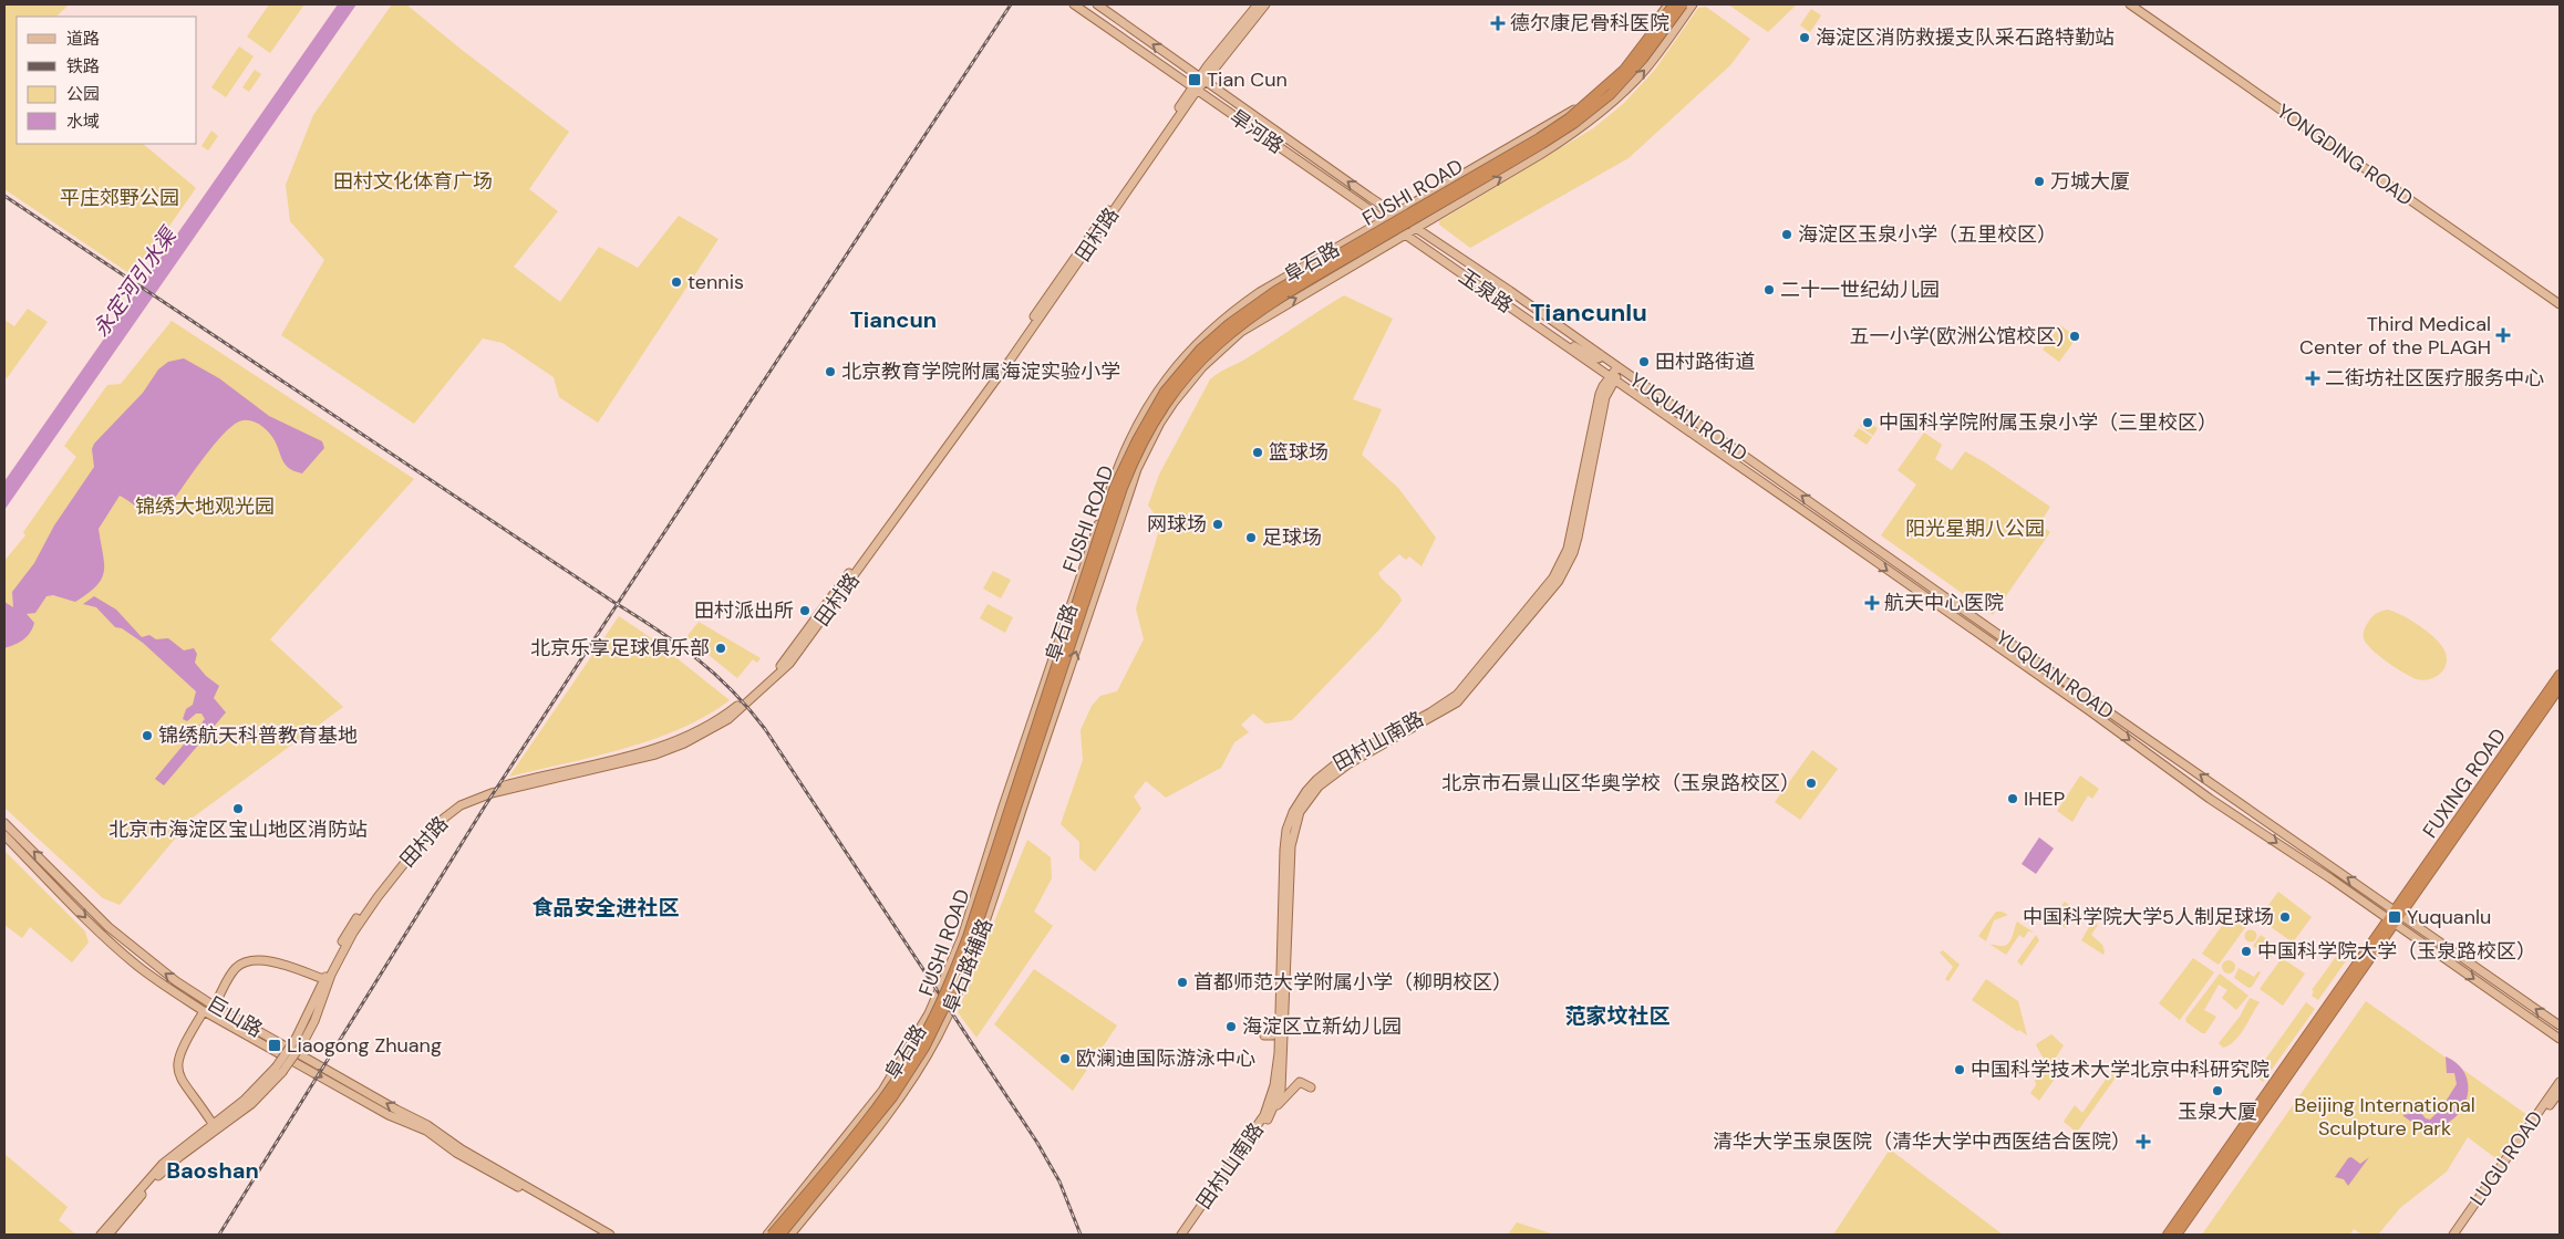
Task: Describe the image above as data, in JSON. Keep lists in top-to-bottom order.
{
  "streets": {
    "highway": ["FUSHI ROAD", "FUXING ROAD"],
    "main road": [
      "旱河路",
      "YONGDING ROAD",
      "田村路",
      "阜石路",
      "玉泉路",
      "YUQUAN ROAD",
      "田村山南路",
      "阜石路辅路",
      "巨山路",
      "LUGU ROAD"
    ]
  },
  "crossings": [
    ["旱河路", "田村路"],
    ["旱河路", "阜石路"],
    ["旱河路", "玉泉路"],
    ["旱河路", "YUQUAN ROAD"],
    ["阜石路", "玉泉路"],
    ["阜石路", "YUQUAN ROAD"],
    ["阜石路", "阜石路辅路"],
    ["玉泉路", "YUQUAN ROAD"],
    ["玉泉路", "田村山南路"],
    ["YUQUAN ROAD", "田村山南路"],
    ["YUQUAN ROAD", "FUXING ROAD"]
  ],
  "districts": [
    "Tiancunlu",
    "Tiancun",
    "食品安全进社区",
    "范家坟社区",
    "Baoshan"
  ],
  "water": ["永定河引水渠"],
  "parks": [
    "田村文化体育广场",
    "平庄郊野公园",
    "锦绣大地观光园",
    "阳光星期八公园",
    "Beijing International Sculpture Park"
  ],
  "places": {
    "health": [
      "德尔康尼骨科医院",
      "Third Medical Center of the PLAGH",
      "二街坊社区医疗服务中心",
      "航天中心医院",
      "清华大学玉泉医院（清华大学中西医结合医院）"
    ],
    "other": [
      "海淀区消防救援支队采石路特勤站",
      "万城大厦",
      "海淀区玉泉小学（五里校区）",
      "tennis",
      "二十一世纪幼儿园",
      "五一小学(欧洲公馆校区)",
      "田村路街道",
      "北京教育学院附属海淀实验小学",
      "中国科学院附属玉泉小学（三里校区）",
      "篮球场",
      "网球场",
      "足球场",
      "田村派出所",
      "北京乐享足球俱乐部",
      "锦绣航天科普教育基地",
      "北京市石景山区华奥学校（玉泉路校区）",
      "IHEP",
      "北京市海淀区宝山地区消防站",
      "中国科学院大学5人制足球场",
      "中国科学院大学（玉泉路校区）",
      "首都师范大学附属小学（柳明校区）",
      "海淀区立新幼儿园",
      "欧澜迪国际游泳中心",
      "中国科学技术大学北京中科研究院",
      "玉泉大厦"
    ],
    "transit": ["Tian Cun", "Yuquanlu", "Liaogong Zhuang"]
  },
  "legend": [
    "道路",
    "铁路",
    "公园",
    "水域"
  ]
}
